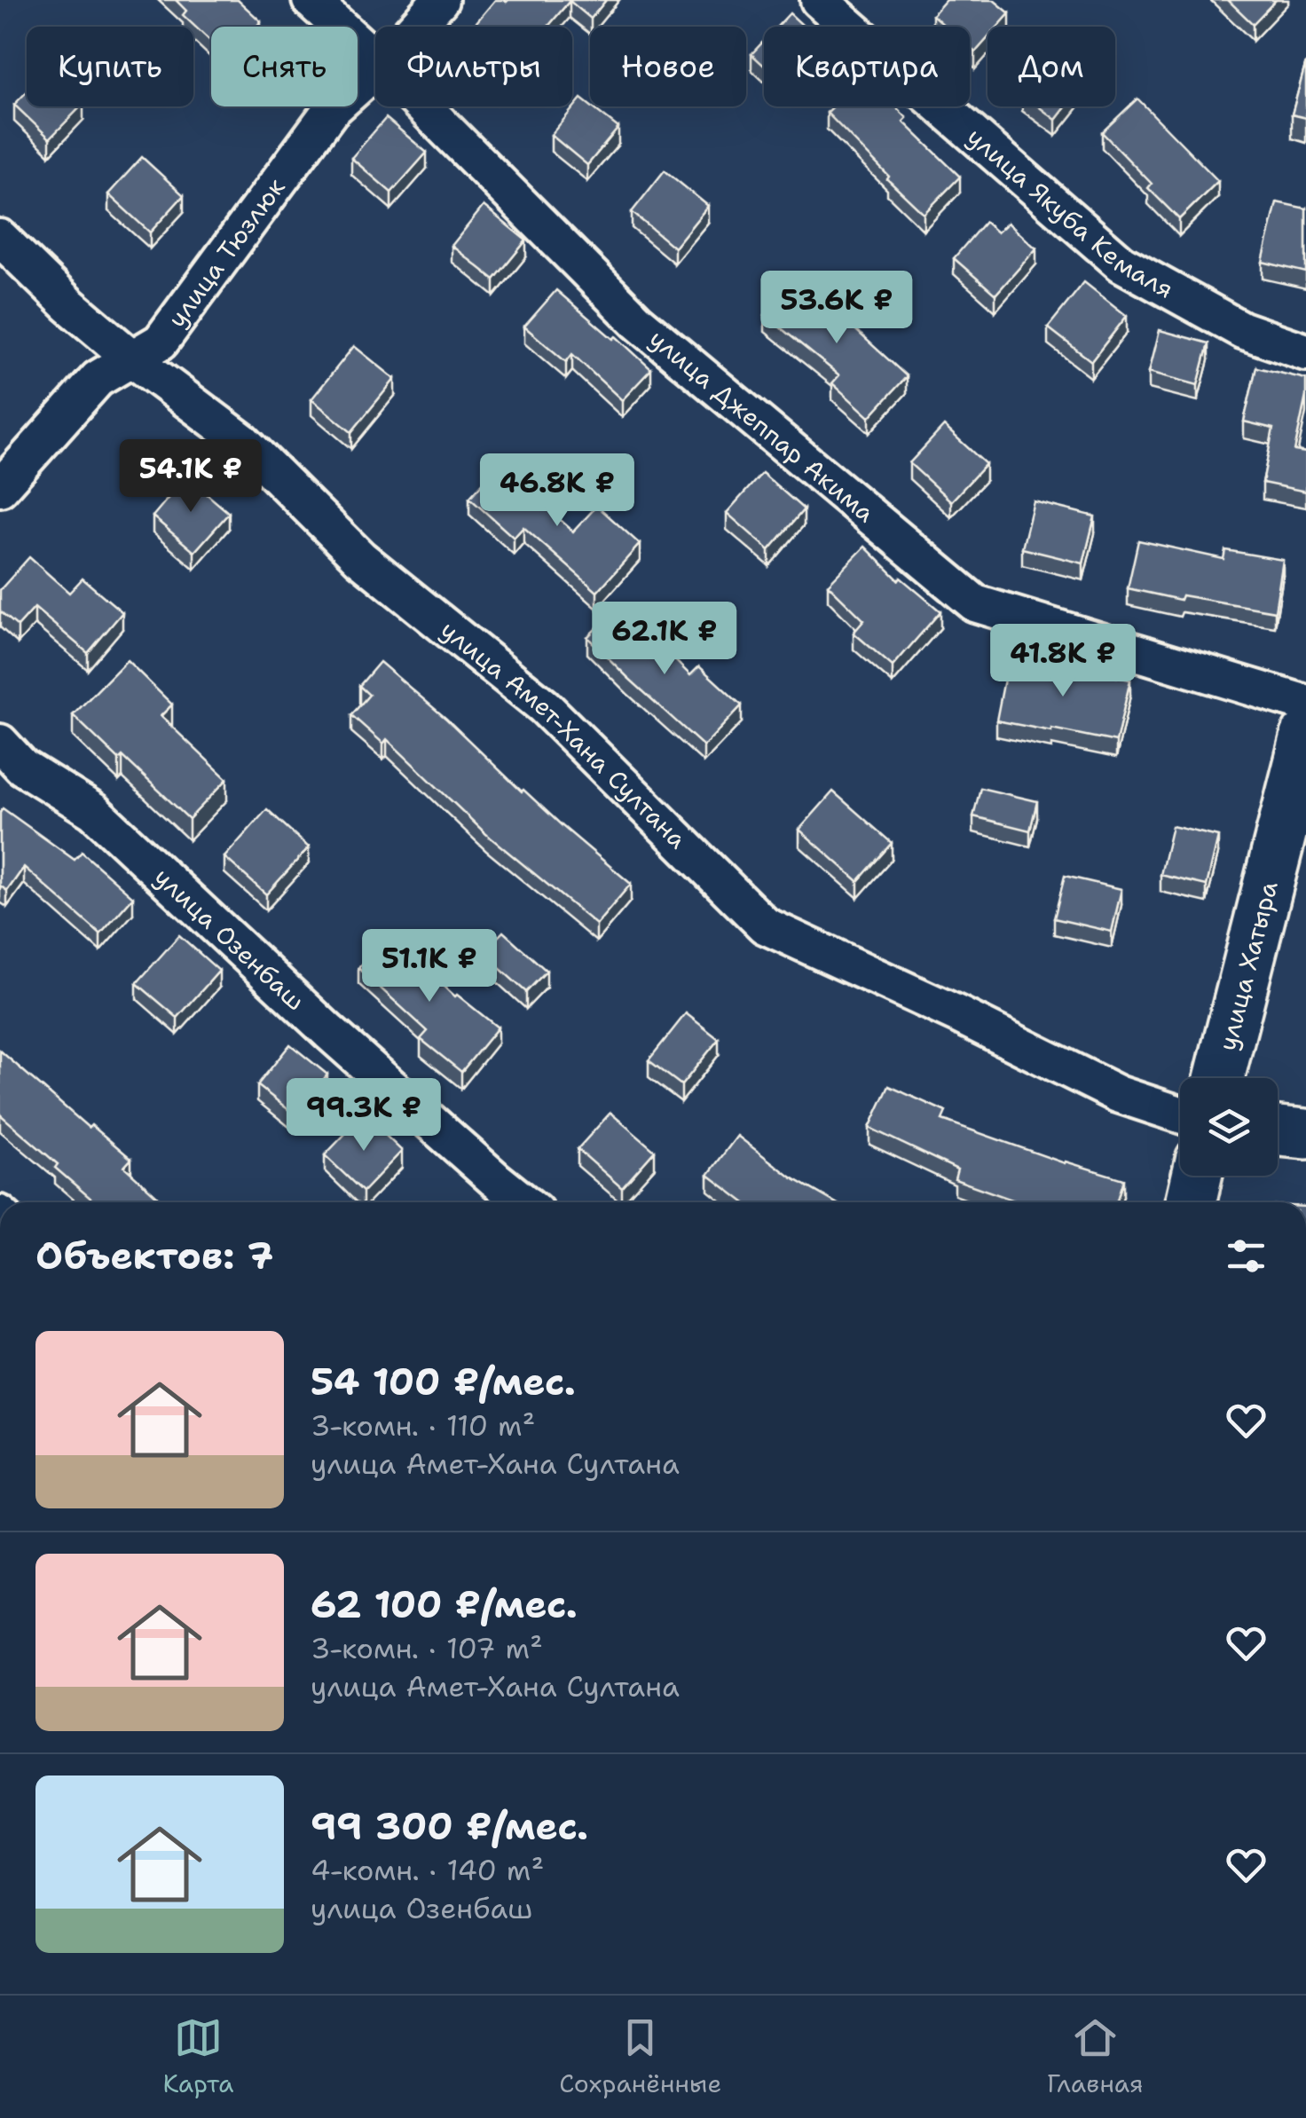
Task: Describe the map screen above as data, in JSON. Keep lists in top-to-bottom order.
{
  "streets": {
    "street": [
      "улица Якуба Кемаля",
      "улица Тюзлюк",
      "улица Джеппар Акима",
      "улица Амет-Хана Султана",
      "улица Озенбаш",
      "улица Хатыра"
    ]
  },
  "crossings": [
    ["улица Тюзлюк", "улица Амет-Хана Султана"]
  ],
  "page": {
    "chip": [
      "Купить",
      "Снять",
      "Фильтры",
      "Новое",
      "Квартира",
      "Дом"
    ],
    "price": [
      "53.6K ₽",
      "54.1K ₽",
      "46.8K ₽",
      "62.1K ₽",
      "41.8K ₽",
      "51.1K ₽",
      "99.3K ₽"
    ],
    "heading": "Объектов: 7",
    "list": [
      {
        "name": "54 100 ₽/мес.",
        "note": "3-комн. · 110 m² · улица Амет-Хана Султана"
      },
      {
        "name": "62 100 ₽/мес.",
        "note": "3-комн. · 107 m² · улица Амет-Хана Султана"
      },
      {
        "name": "99 300 ₽/мес.",
        "note": "4-комн. · 140 m² · улица Озенбаш"
      }
    ],
    "tabs": ["Карта", "Сохранённые", "Главная"]
  }
}
